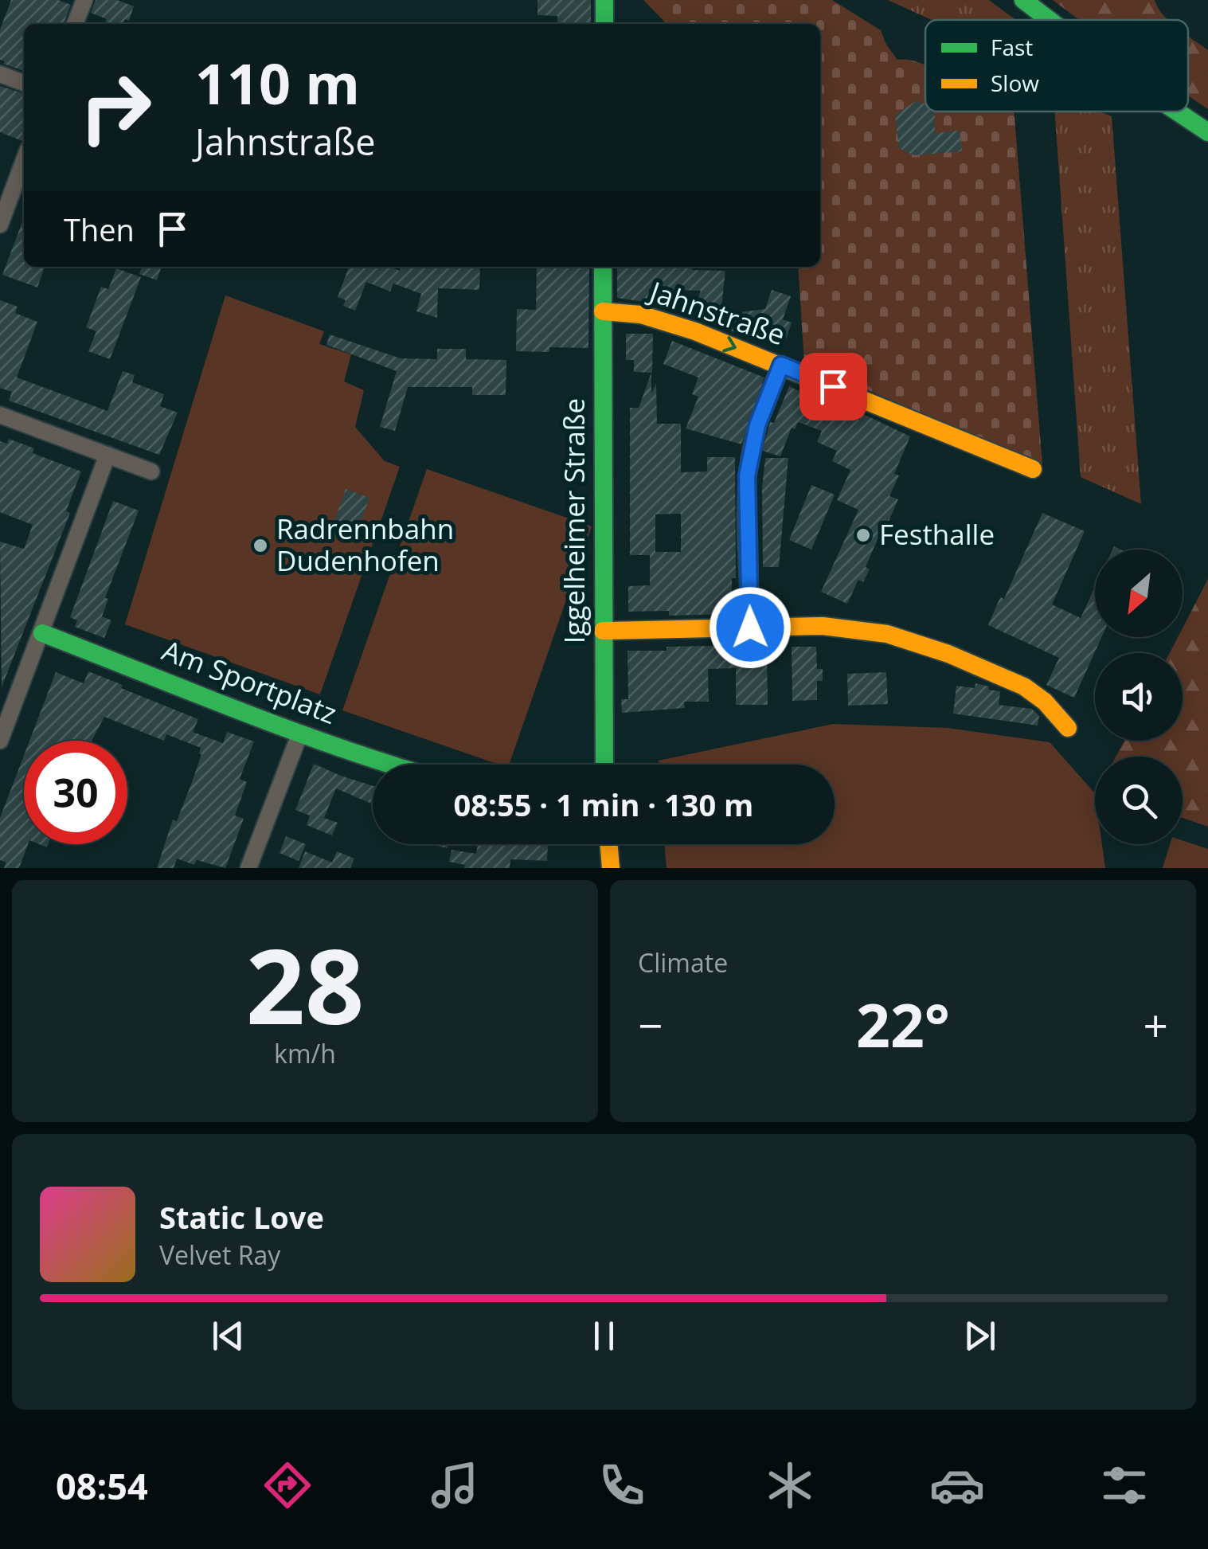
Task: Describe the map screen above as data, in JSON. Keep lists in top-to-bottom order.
{
  "streets": {
    "street": ["Jahnstraße", "Iggelheimer Straße", "Am Sportplatz"]
  },
  "crossings": [
    ["Jahnstraße", "Iggelheimer Straße"]
  ],
  "one_way": ["Jahnstraße"],
  "places": ["Festhalle", "Radrennbahn Dudenhofen"],
  "legend": ["Fast", "Slow"],
  "north": "bottom left",
  "page": {
    "turn": ["110 m", "Jahnstraße"],
    "then": "Then",
    "limit": "30",
    "trip": "08:55 · 1 min · 130 m",
    "tile": [
      ["28", "km/h"],
      "Climate"
    ],
    "heat": ["−", "22°", "+"],
    "song": ["Static Love", "Velvet Ray"],
    "tabs": "08:54"
  }
}
